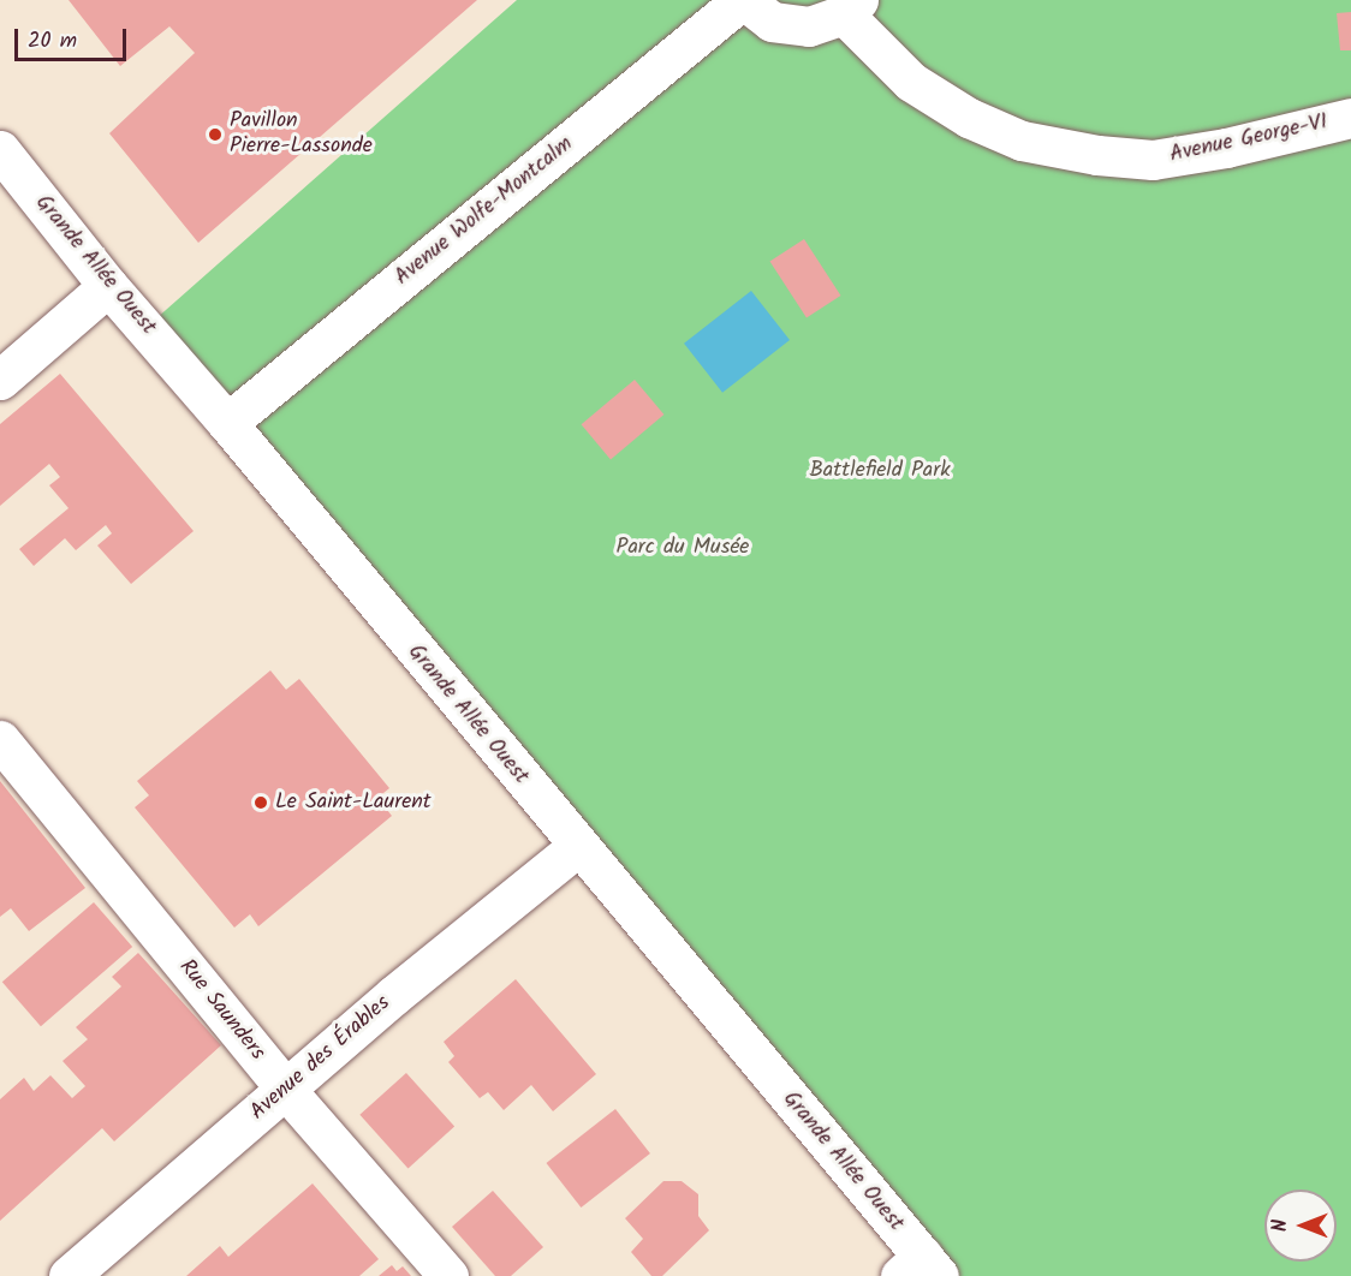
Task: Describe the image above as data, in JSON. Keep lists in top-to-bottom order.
{
  "streets": {
    "street": [
      "Avenue George-VI",
      "Avenue Wolfe-Montcalm",
      "Grande Allée Ouest",
      "Rue Saunders",
      "Avenue des Érables"
    ]
  },
  "crossings": [
    ["Avenue Wolfe-Montcalm", "Grande Allée Ouest"],
    ["Grande Allée Ouest", "Avenue des Érables"],
    ["Rue Saunders", "Avenue des Érables"]
  ],
  "parks": ["Battlefield Park", "Parc du Musée"],
  "places": ["Pavillon Pierre-Lassonde", "Le Saint-Laurent"],
  "scale_bar": "20 m",
  "north": "left"
}
